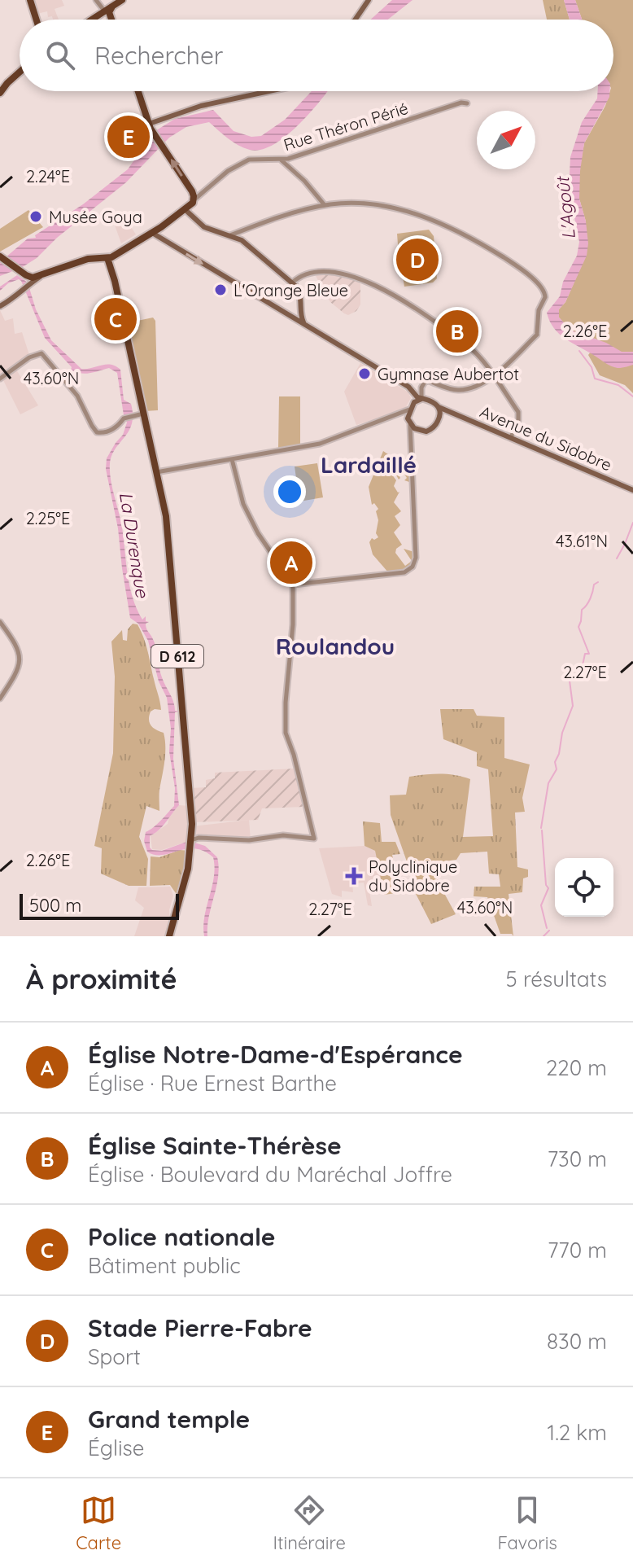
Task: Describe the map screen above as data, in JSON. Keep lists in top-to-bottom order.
{
  "streets": {
    "main road": ["Avenue du Sidobre", "D 612"],
    "street": ["Rue Théron Périé"]
  },
  "districts": ["Lardaillé", "Roulandou"],
  "water": ["L'Agoût", "La Durenque"],
  "places": {
    "other": ["Musée Goya", "L'Orange Bleue", "Gymnase Aubertot"],
    "health": ["Polyclinique du Sidobre"]
  },
  "scale_bar": "500 m",
  "north": "top right",
  "page": {
    "search": "Rechercher",
    "pins": [
      "E",
      "D",
      "C",
      "B",
      "A"
    ],
    "scale": "500 m",
    "heading": ["À proximité", "5 résultats"],
    "list": [
      {
        "mark": "A",
        "name": "Église Notre-Dame-d'Espérance",
        "note": "Église · Rue Ernest Barthe",
        "value": "220 m"
      },
      {
        "mark": "B",
        "name": "Église Sainte-Thérèse",
        "note": "Église · Boulevard du Maréchal Joffre",
        "value": "730 m"
      },
      {
        "mark": "C",
        "name": "Police nationale",
        "note": "Bâtiment public",
        "value": "770 m"
      },
      {
        "mark": "D",
        "name": "Stade Pierre-Fabre",
        "note": "Sport",
        "value": "830 m"
      },
      {
        "mark": "E",
        "name": "Grand temple",
        "note": "Église",
        "value": "1.2 km"
      }
    ],
    "nav": ["Carte", "Itinéraire", "Favoris"]
  },
  "coordinates": [
    "2.24°E",
    "2.26°E",
    "43.60°N",
    "2.25°E",
    "43.61°N",
    "2.27°E"
  ]
}
